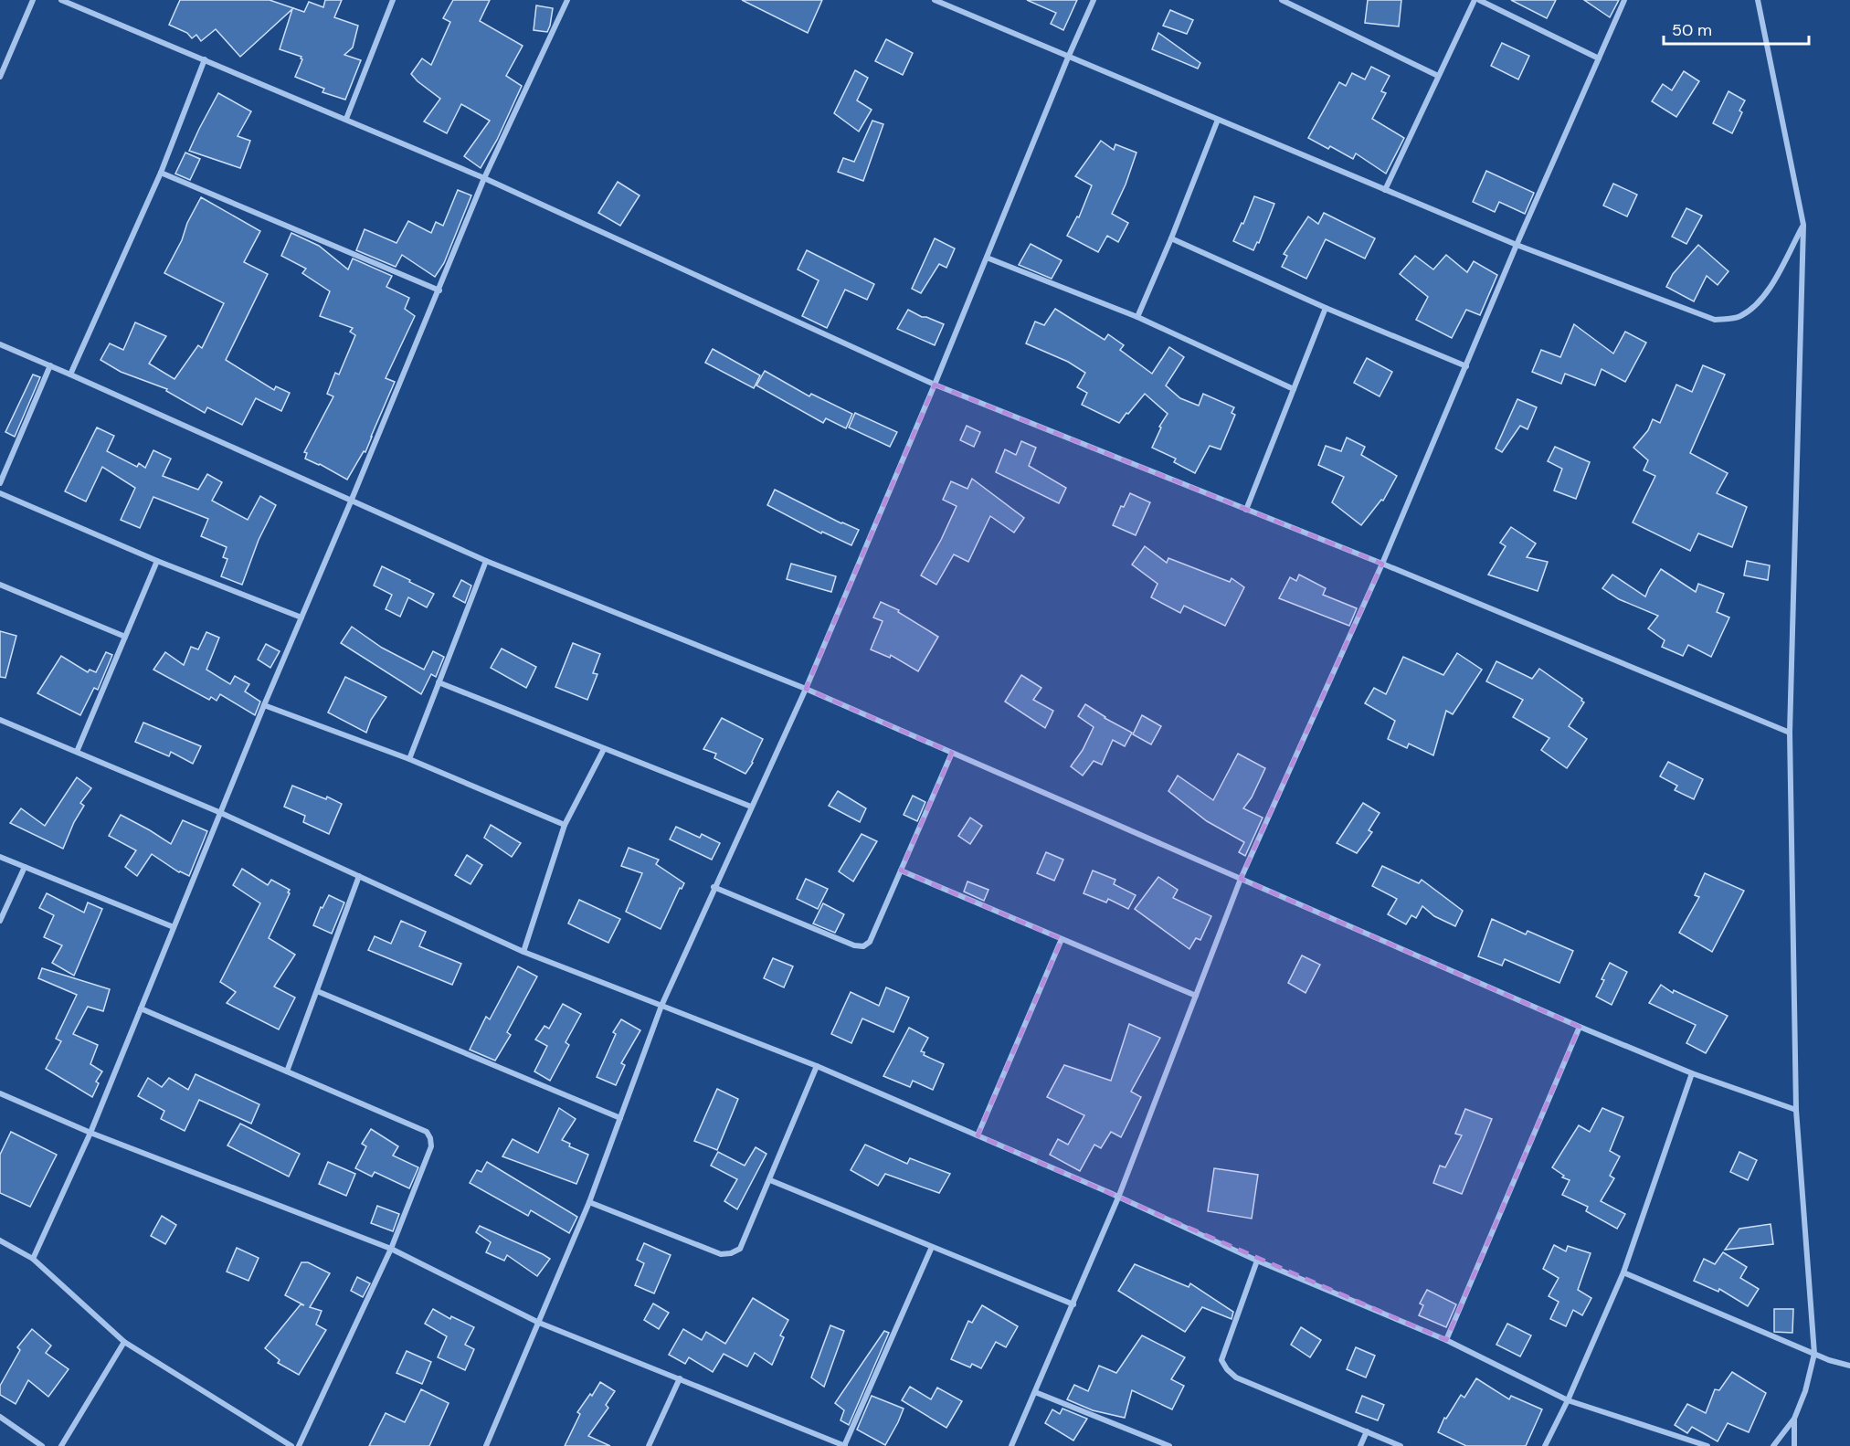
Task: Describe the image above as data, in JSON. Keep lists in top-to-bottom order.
{
  "scale_bar": "50 m"
}
